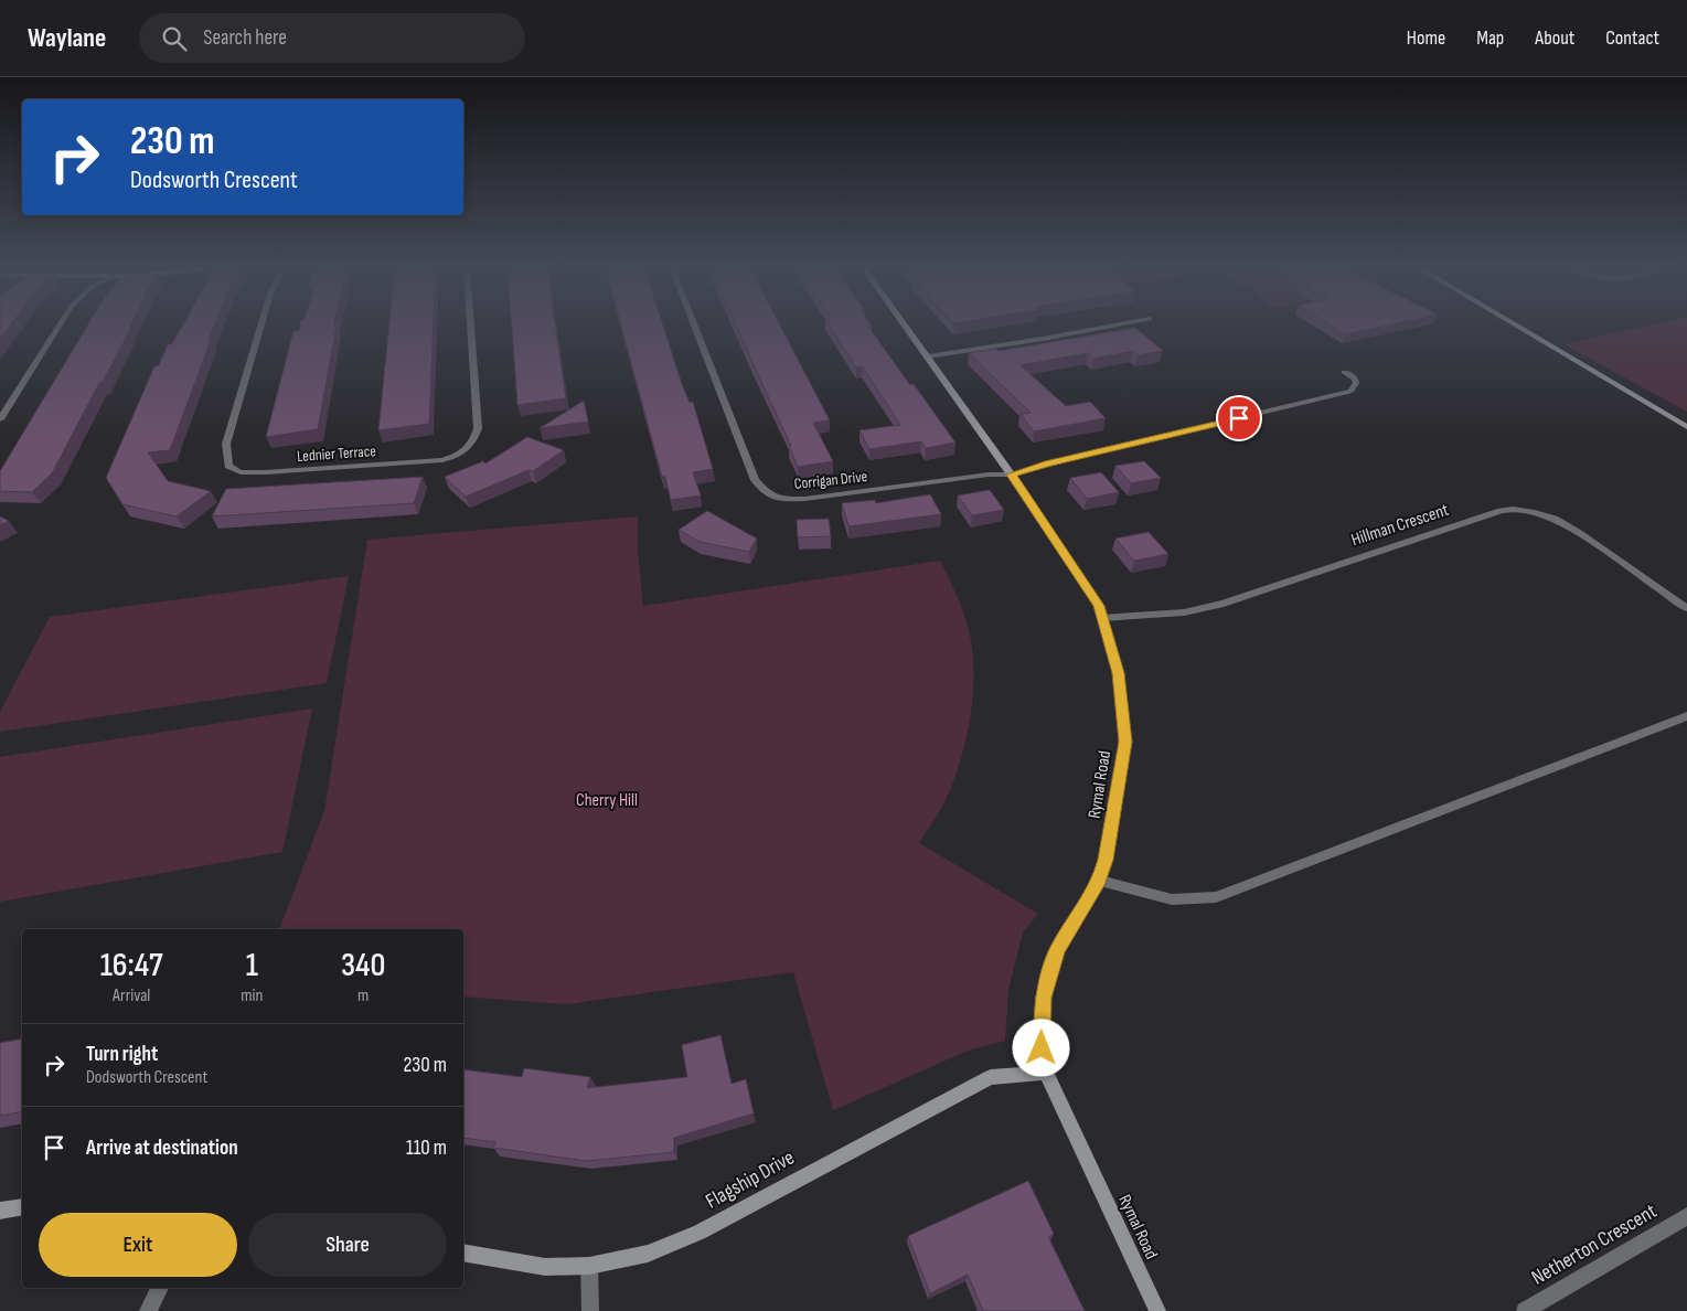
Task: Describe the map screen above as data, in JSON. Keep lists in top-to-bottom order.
{
  "streets": {
    "street": [
      "Lednier Terrace",
      "Corrigan Drive",
      "Hillman Crescent",
      "Rymal Road",
      "Flagship Drive",
      "Netherton Crescent"
    ]
  },
  "crossings": [
    ["Corrigan Drive", "Rymal Road"],
    ["Hillman Crescent", "Rymal Road"],
    ["Rymal Road", "Flagship Drive"]
  ],
  "parks": ["Cherry Hill"],
  "page": {
    "header": "Waylane",
    "search": "Search here",
    "nav": [
      "Home",
      "Map",
      "About",
      "Contact"
    ],
    "turn": ["230 m", "Dodsworth Crescent"],
    "eta": [
      "16:47",
      "Arrival",
      "1",
      "min",
      "340",
      "m"
    ],
    "list": [
      {
        "name": "Turn right",
        "note": "Dodsworth Crescent",
        "value": "230 m"
      },
      {
        "name": "Arrive at destination",
        "value": "110 m"
      }
    ],
    "buttons": ["Exit", "Share"]
  }
}
